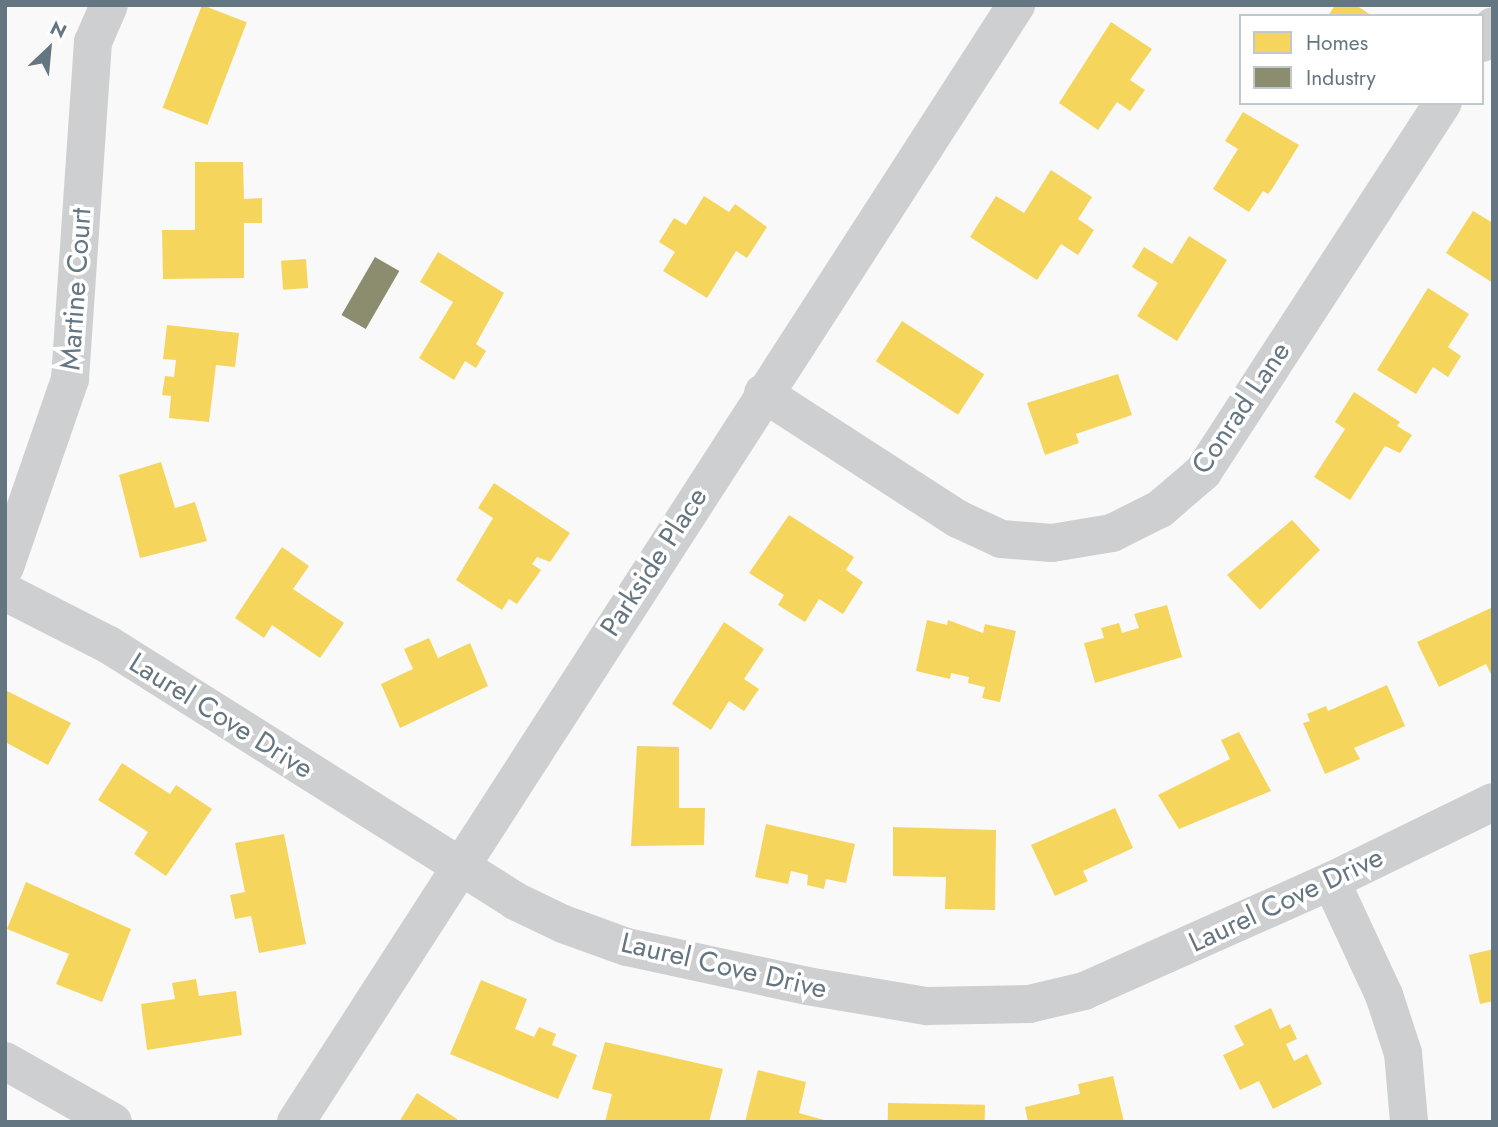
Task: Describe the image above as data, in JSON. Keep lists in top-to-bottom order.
{
  "streets": {
    "street": [
      "Martine Court",
      "Conrad Lane",
      "Parkside Place",
      "Laurel Cove Drive"
    ]
  },
  "crossings": [
    ["Conrad Lane", "Parkside Place"],
    ["Parkside Place", "Laurel Cove Drive"]
  ],
  "legend": ["Homes", "Industry"],
  "north": "top right"
}
